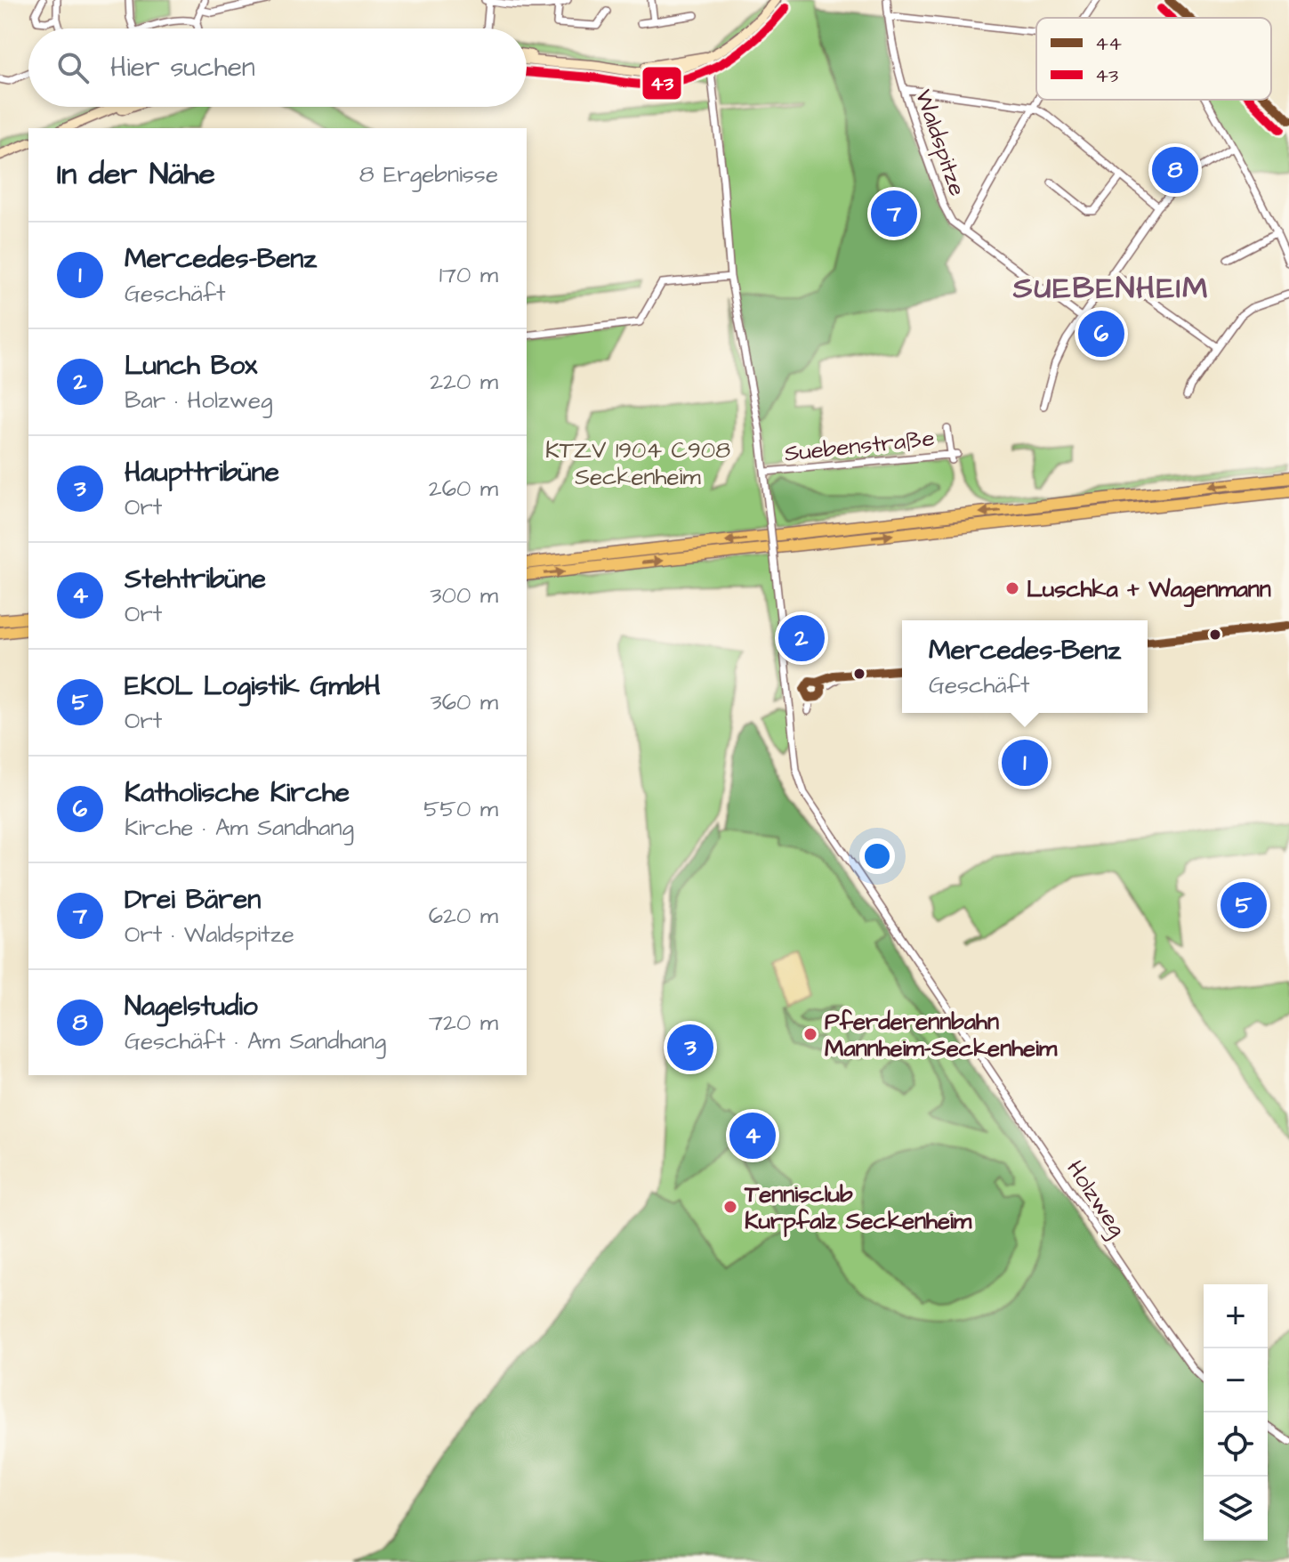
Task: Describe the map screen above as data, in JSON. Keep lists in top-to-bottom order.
{
  "streets": {
    "street": ["Waldspitze", "Suebenstraße", "Holzweg"]
  },
  "crossings": [
    ["Suebenstraße", "Holzweg"]
  ],
  "districts": ["SUEBENHEIM"],
  "parks": ["KTZV 1904 C908 Seckenheim"],
  "places": ["Luschka + Wagenmann", "Pferderennbahn Mannheim-Seckenheim", "Tennisclub Kurpfalz Seckenheim"],
  "lines": ["transit line 44", "transit line 43"],
  "legend": ["44", "43"],
  "page": {
    "search": "Hier suchen",
    "heading": ["In der Nähe", "8 Ergebnisse"],
    "pins": [
      "8",
      "7",
      "6",
      "2",
      "1",
      "5",
      "3",
      "4"
    ],
    "list": [
      {
        "mark": "1",
        "name": "Mercedes-Benz",
        "note": "Geschäft",
        "value": "170 m"
      },
      {
        "mark": "2",
        "name": "Lunch Box",
        "note": "Bar · Holzweg",
        "value": "220 m"
      },
      {
        "mark": "3",
        "name": "Haupttribüne",
        "note": "Ort",
        "value": "260 m"
      },
      {
        "mark": "4",
        "name": "Stehtribüne",
        "note": "Ort",
        "value": "300 m"
      },
      {
        "mark": "5",
        "name": "EKOL Logistik GmbH",
        "note": "Ort",
        "value": "360 m"
      },
      {
        "mark": "6",
        "name": "Katholische Kirche",
        "note": "Kirche · Am Sandhang",
        "value": "550 m"
      },
      {
        "mark": "7",
        "name": "Drei Bären",
        "note": "Ort · Waldspitze",
        "value": "620 m"
      },
      {
        "mark": "8",
        "name": "Nagelstudio",
        "note": "Geschäft · Am Sandhang",
        "value": "720 m"
      }
    ],
    "popup": ["Mercedes-Benz", "Geschäft"],
    "map_buttons": ["+", "−"]
  }
}
